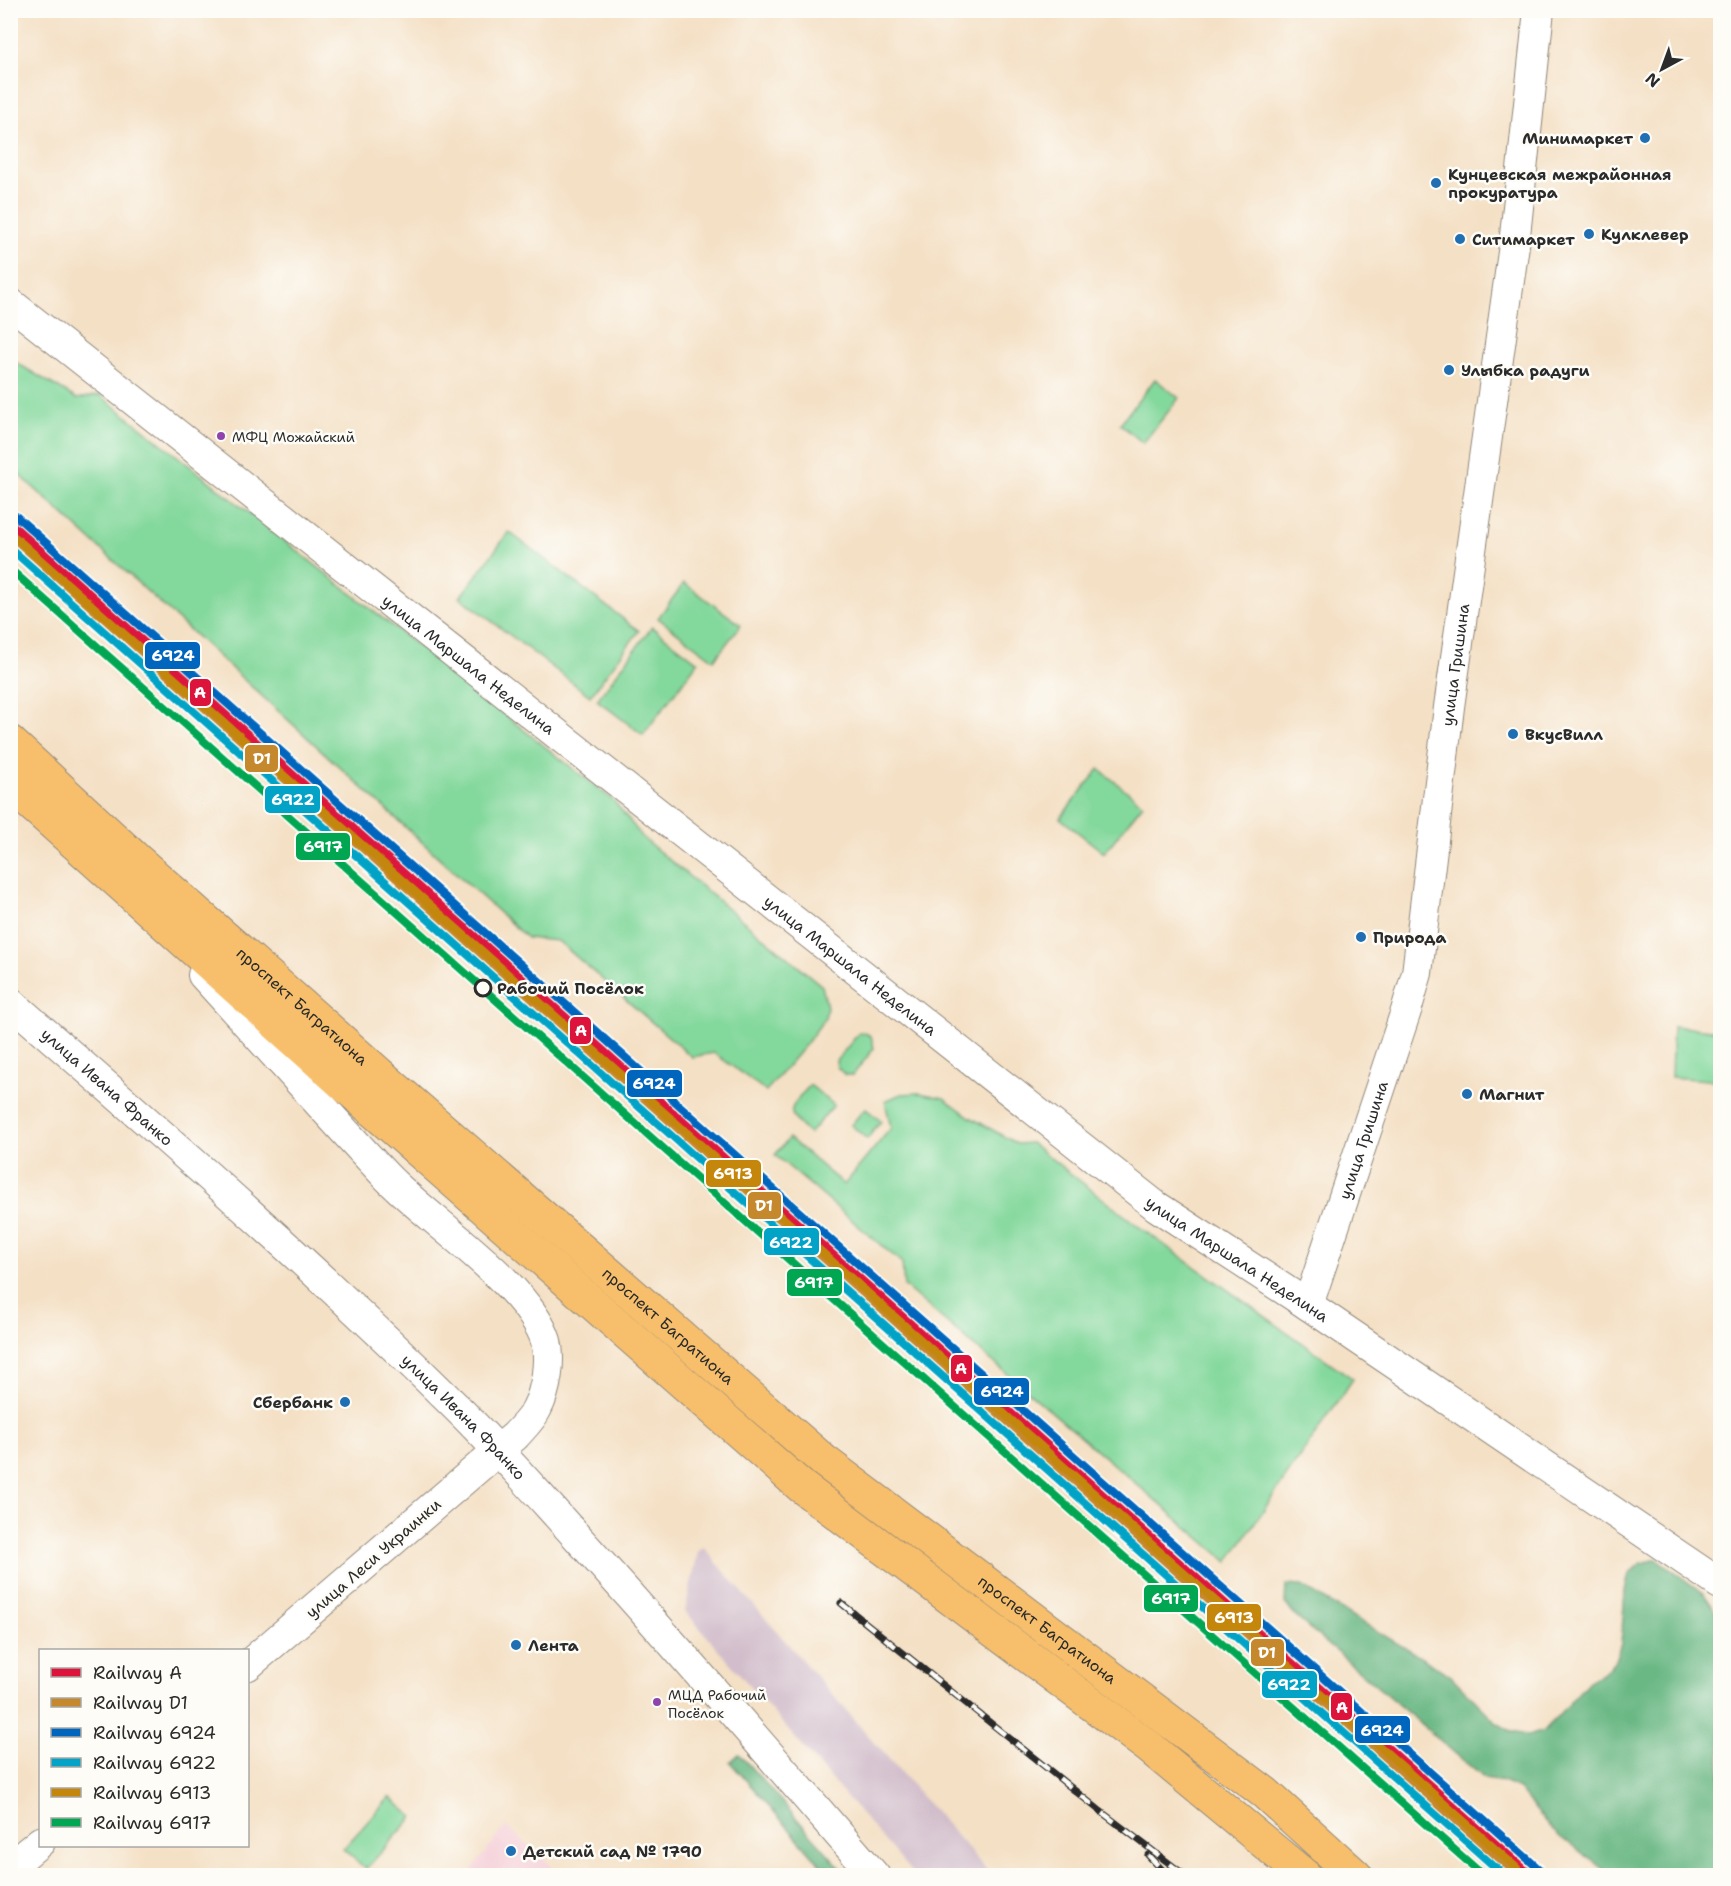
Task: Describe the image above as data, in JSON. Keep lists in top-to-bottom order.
{
  "streets": {
    "main road": ["проспект Багратиона"],
    "street": [
      "улица Маршала Неделина",
      "улица Гришина",
      "улица Ивана Франко",
      "улица Леси Украинки"
    ]
  },
  "crossings": [
    ["улица Маршала Неделина", "улица Гришина"],
    ["проспект Багратиона", "улица Леси Украинки"],
    ["улица Ивана Франко", "улица Леси Украинки"]
  ],
  "places": [
    "Минимаркет",
    "Кунцевская межрайонная прокуратура",
    "Кулклевер",
    "Ситимаркет",
    "Улыбка радуги",
    "МФЦ Можайский",
    "ВкусВилл",
    "Природа",
    "Рабочий Посёлок",
    "Магнит",
    "Сбербанк",
    "Лента",
    "МЦД Рабочий Посёлок",
    "Детский сад № 1790"
  ],
  "lines": [
    "rail line 6924",
    "rail line A",
    "rail line D1",
    "rail line 6913",
    "rail line 6922",
    "rail line 6917"
  ],
  "legend": [
    "Railway A",
    "Railway D1",
    "Railway 6924",
    "Railway 6922",
    "Railway 6913",
    "Railway 6917"
  ],
  "north": "bottom left"
}
